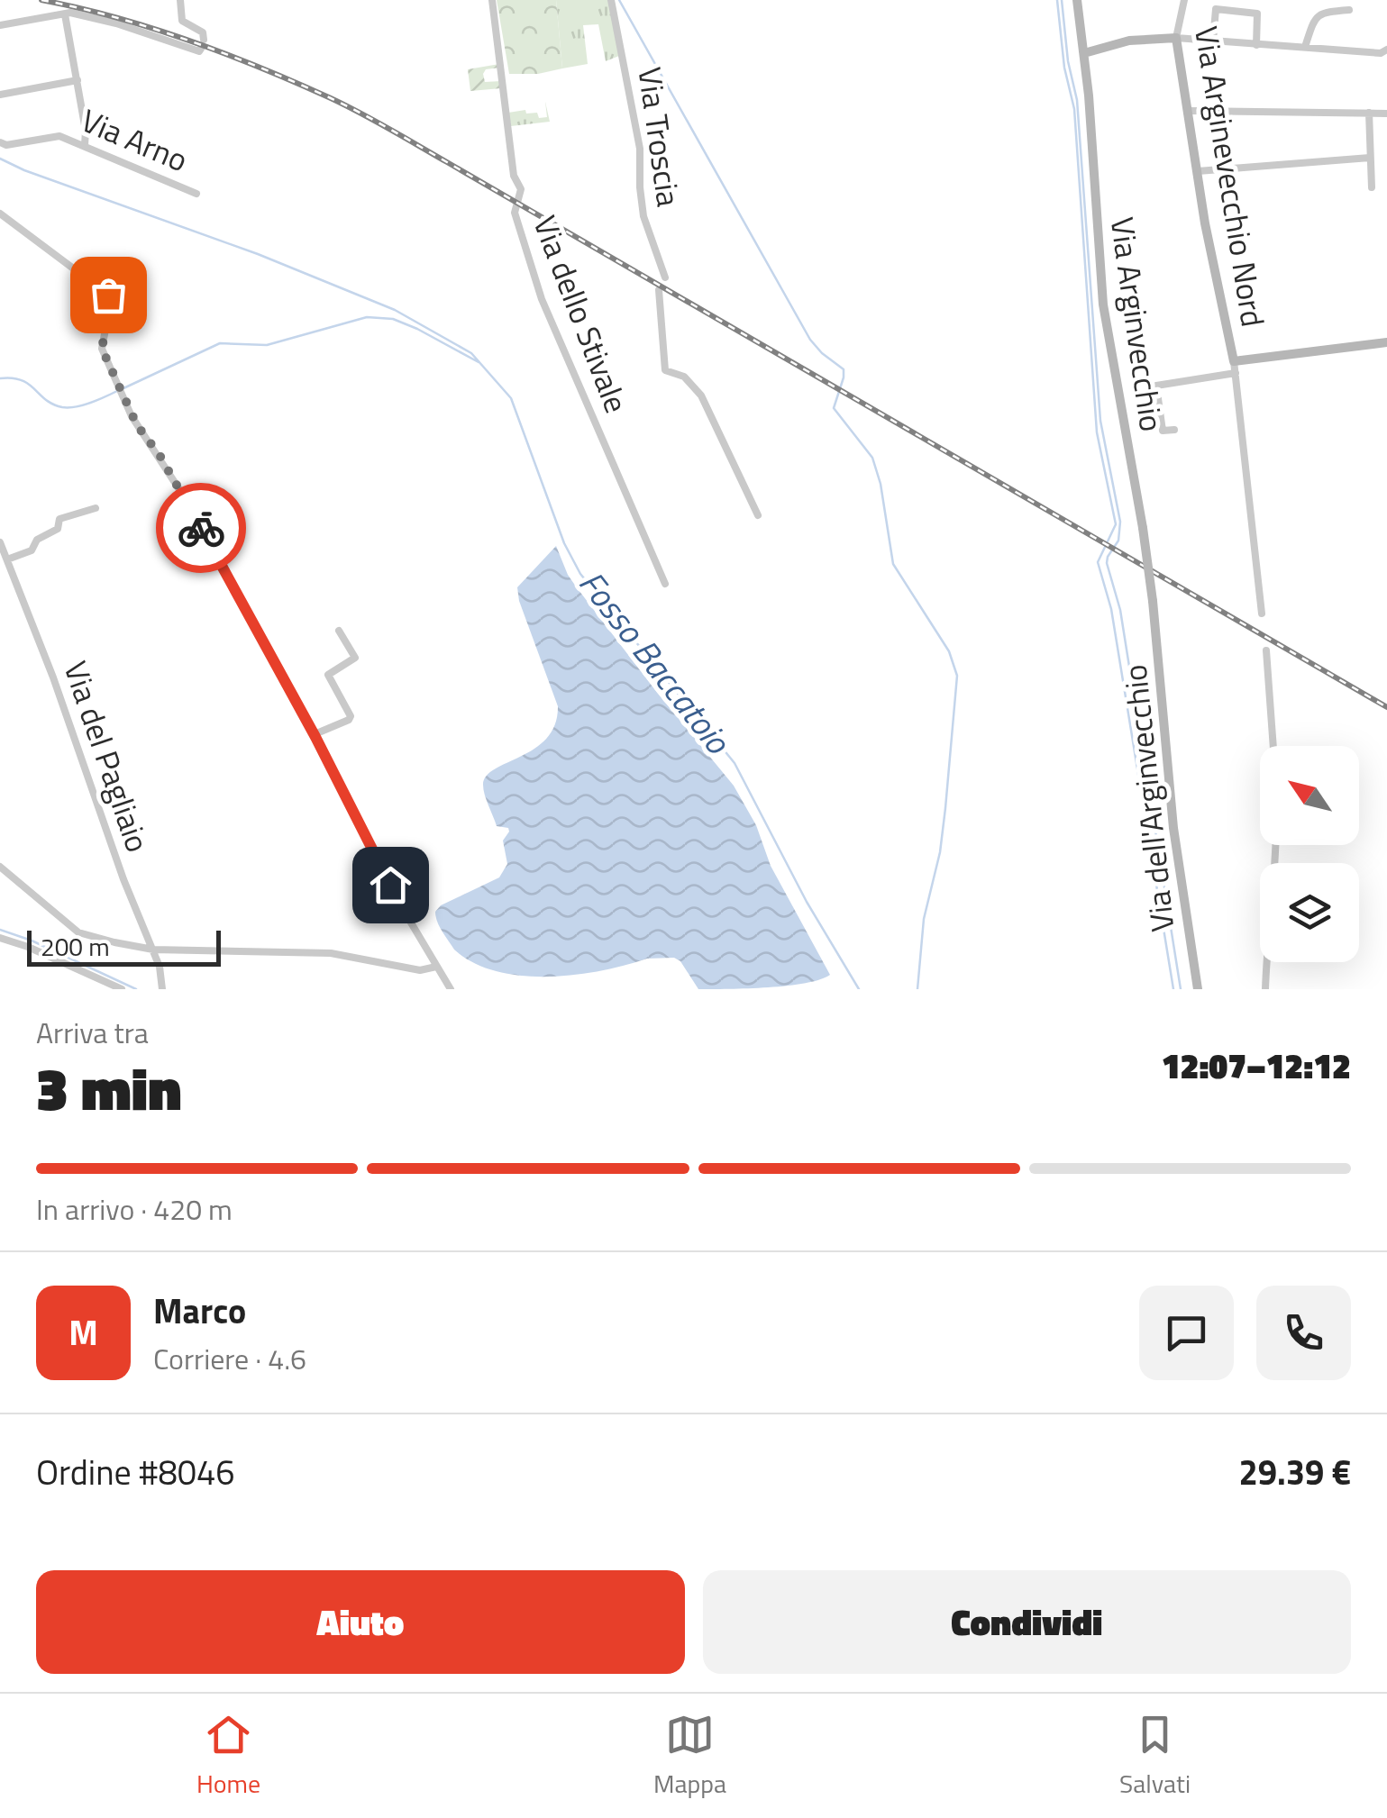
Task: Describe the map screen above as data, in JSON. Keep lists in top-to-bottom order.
{
  "streets": {
    "main road": ["Via Arginevecchio Nord", "Via Arginvecchio", "Via dell'Arginvecchio"],
    "street": [
      "Via Troscia",
      "Via Arno",
      "Via dello Stivale",
      "Via del Pagliaio"
    ]
  },
  "crossings": [
    ["Via Arginvecchio", "Via dell'Arginvecchio"]
  ],
  "water": ["Fosso Baccatoio"],
  "scale_bar": "200 m",
  "north": "top left",
  "page": {
    "scale": "200 m",
    "heading": ["3 min", "Arriva tra", "12:07–12:12"],
    "panel": [
      "Marco",
      "Corriere · 4.6",
      "Ordine #8046",
      "29.39 €"
    ],
    "bar": "In arrivo · 420 m",
    "round": "M",
    "buttons": ["Aiuto", "Condividi"],
    "tabs": ["Home", "Mappa", "Salvati"]
  }
}
